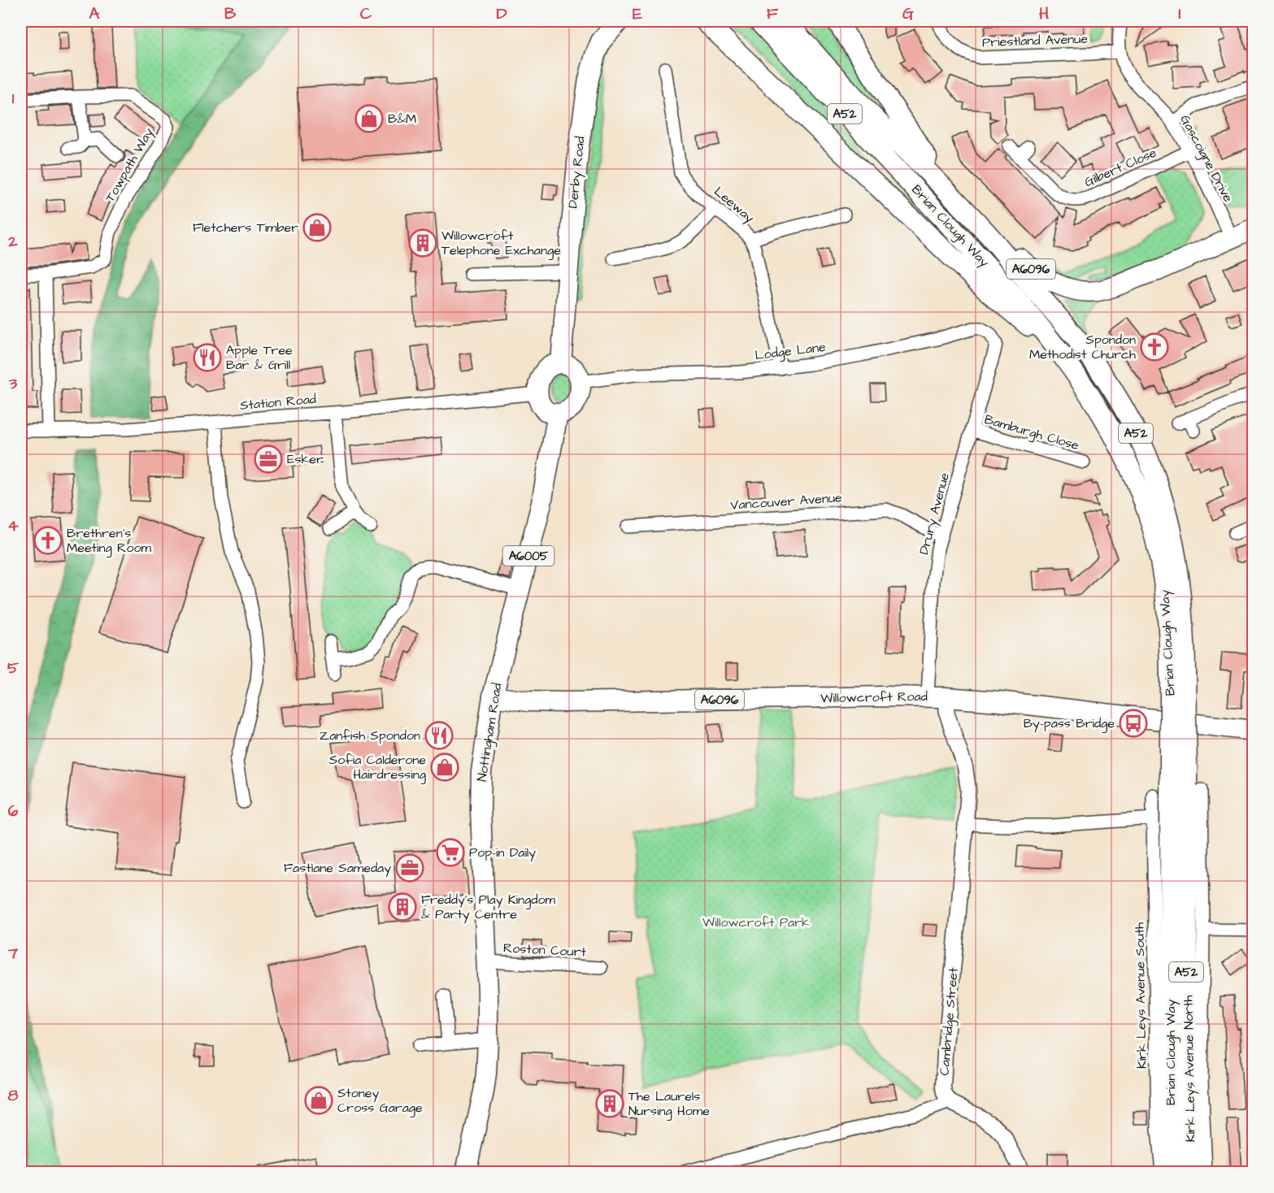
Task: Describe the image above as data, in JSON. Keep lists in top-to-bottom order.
{
  "streets": {
    "main road": [
      "A52",
      "Derby Road",
      "Brian Clough Way",
      "A6096",
      "A6005",
      "Willowcroft Road",
      "Nottingham Road"
    ],
    "street": [
      "Priestland Avenue",
      "Gascoigne Drive",
      "Towpath Way",
      "Gilbert Close",
      "Leeway",
      "Lodge Lane",
      "Station Road",
      "Bamburgh Close",
      "Vancouver Avenue",
      "Drury Avenue",
      "Roston Court",
      "Kirk Leys Avenue South",
      "Cambridge Street",
      "Kirk Leys Avenue North"
    ]
  },
  "crossings": [
    ["Priestland Avenue", "Gascoigne Drive"],
    ["Gascoigne Drive", "Gilbert Close"],
    ["Gascoigne Drive", "A6096"],
    ["Derby Road", "Lodge Lane"],
    ["Derby Road", "Station Road"],
    ["Derby Road", "Nottingham Road"],
    ["Leeway", "Lodge Lane"],
    ["Brian Clough Way", "A6096"],
    ["Lodge Lane", "Station Road"],
    ["Lodge Lane", "Drury Avenue"],
    ["Lodge Lane", "Nottingham Road"],
    ["Station Road", "Nottingham Road"],
    ["Bamburgh Close", "Drury Avenue"],
    ["Vancouver Avenue", "Drury Avenue"],
    ["Drury Avenue", "Willowcroft Road"],
    ["Drury Avenue", "Cambridge Street"],
    ["Willowcroft Road", "Nottingham Road"],
    ["Willowcroft Road", "Cambridge Street"],
    ["Nottingham Road", "Roston Court"]
  ],
  "parks": ["Willowcroft Park"],
  "places": {
    "shop": [
      "B&M",
      "Fletchers Timber",
      "Sofia Calderone Hairdressing",
      "Stoney Cross Garage"
    ],
    "building": ["Willowcroft Telephone Exchange", "Freddy's Play Kingdom & Party Centre", "The Laurels Nursing Home"],
    "church": ["Spondon Methodist Church", "Brethren's Meeting Room"],
    "restaurant": ["Apple Tree Bar & Grill", "Zanfish Spondon"],
    "office": ["Esker", "Fastlane Sameday"],
    "bus stop": ["By-pass Bridge"],
    "supermarket": ["Pop-in Daily"]
  },
  "grid": {
    "columns": [
      "A",
      "B",
      "C",
      "D",
      "E",
      "F",
      "G",
      "H",
      "I"
    ],
    "rows": [
      "1",
      "2",
      "3",
      "4",
      "5",
      "6",
      "7",
      "8"
    ]
  }
}
